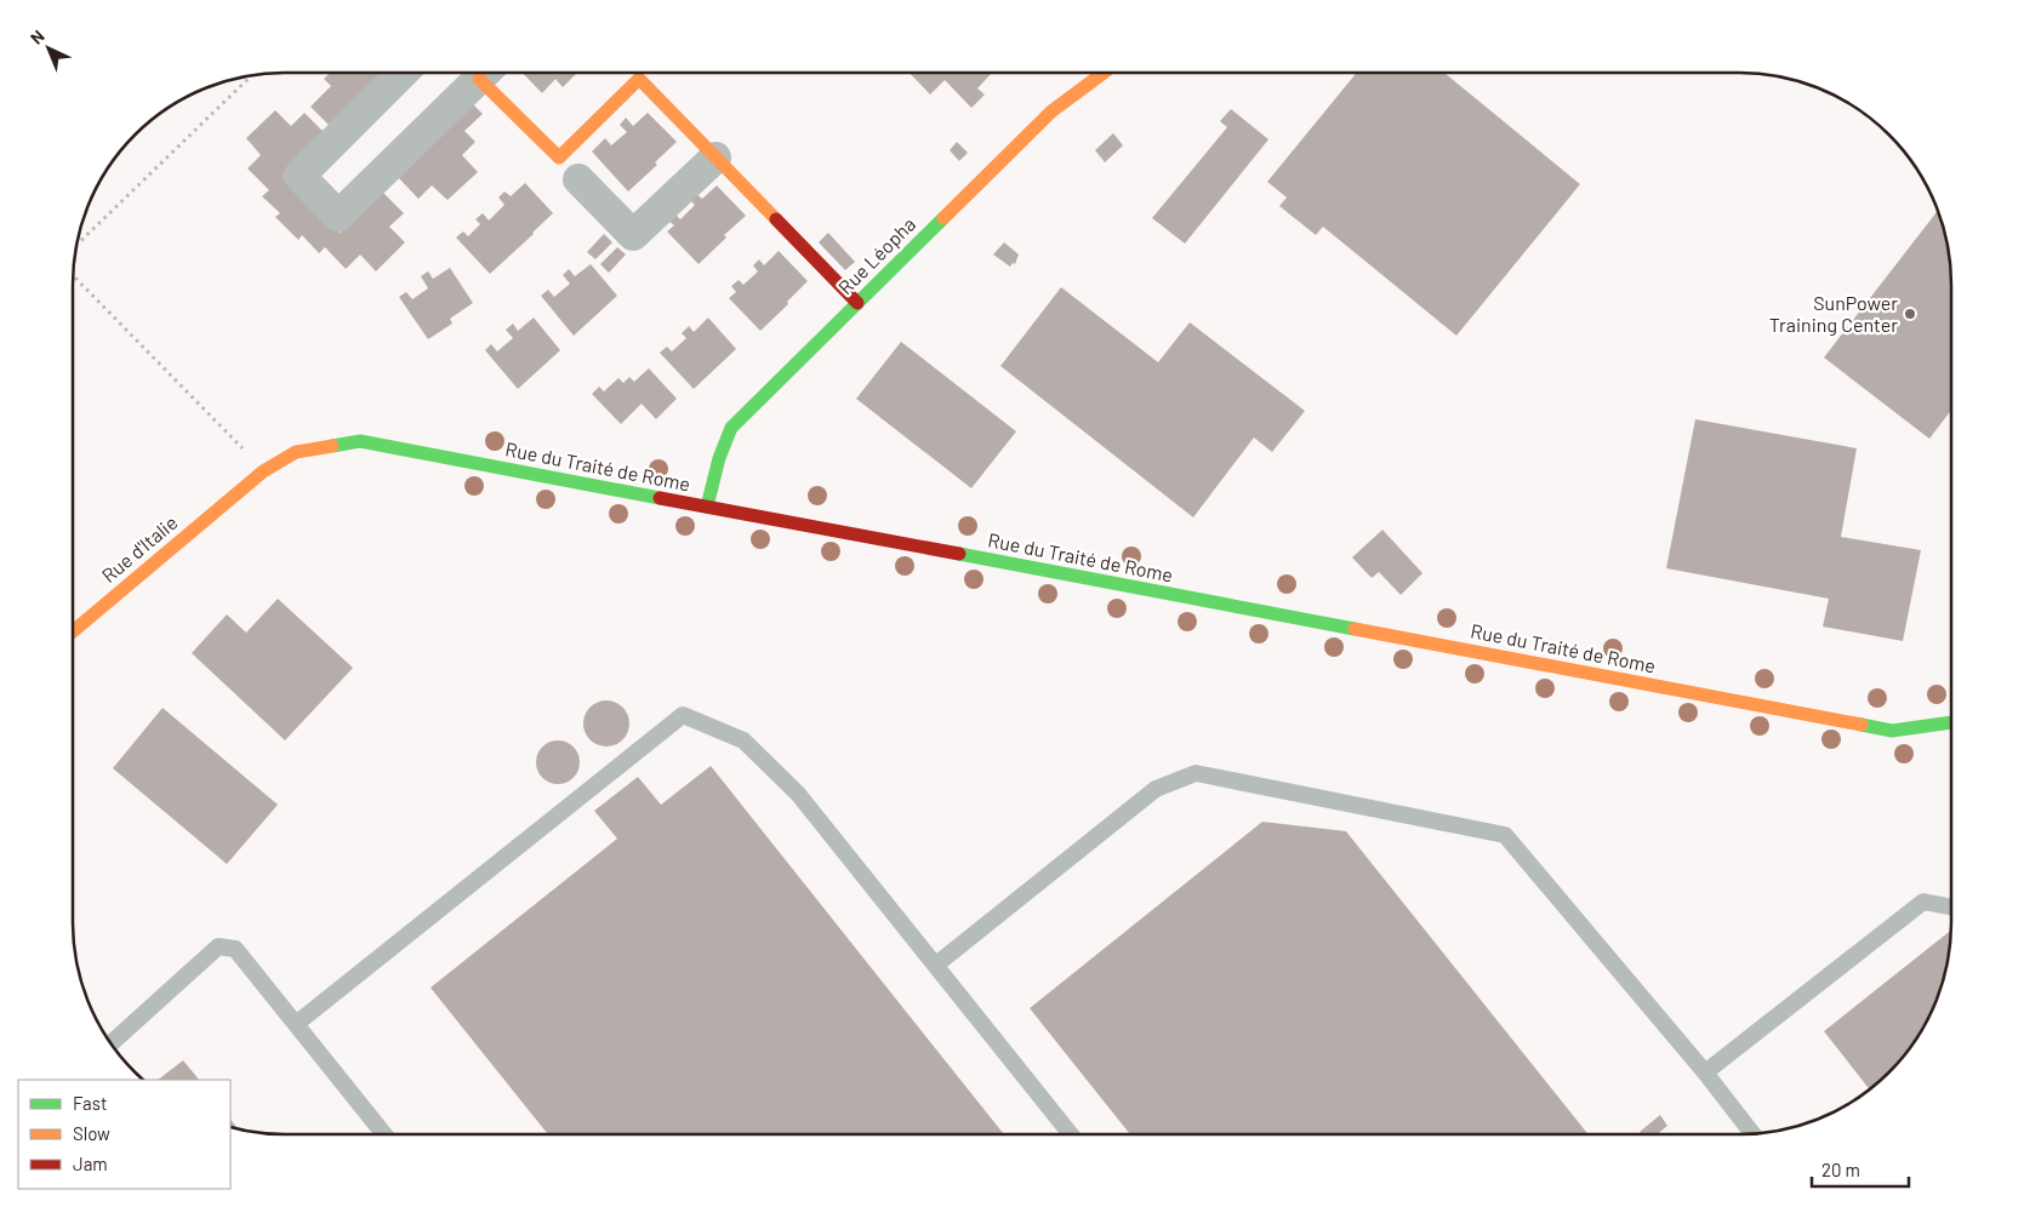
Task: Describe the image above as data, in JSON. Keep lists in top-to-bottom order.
{
  "streets": {
    "street": ["Rue Léopha", "Rue du Traité de Rome", "Rue d'Italie"]
  },
  "crossings": [
    ["Rue Léopha", "Rue du Traité de Rome"],
    ["Rue du Traité de Rome", "Rue d'Italie"]
  ],
  "places": ["SunPower Training Center"],
  "legend": ["Fast", "Slow", "Jam"],
  "scale_bar": "20 m",
  "north": "top left"
}
